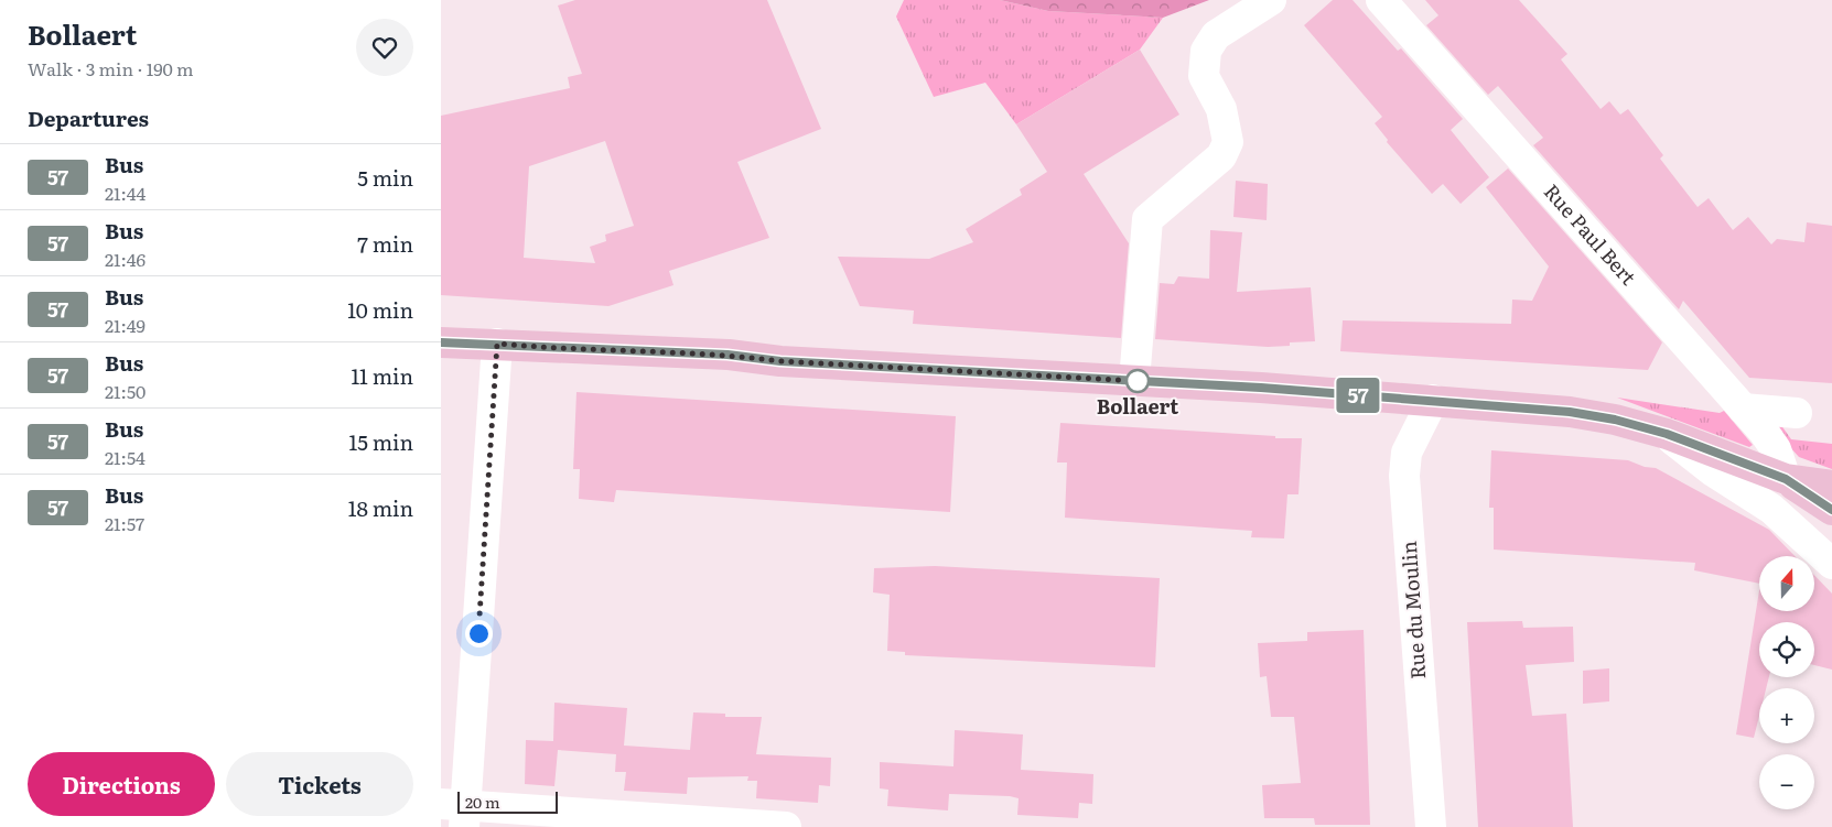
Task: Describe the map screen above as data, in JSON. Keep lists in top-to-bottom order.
{
  "streets": {
    "street": ["Rue Paul Bert", "Rue du Moulin"]
  },
  "places": ["Bollaert"],
  "lines": ["bus line 57"],
  "scale_bar": "20 m",
  "north": "top",
  "page": {
    "heading": [
      ["Bollaert", "Walk · 3 min · 190 m"],
      "Departures"
    ],
    "on_map": "57",
    "list": [
      {
        "mark": "57",
        "name": "Bus",
        "note": "21:44",
        "value": "5 min"
      },
      {
        "mark": "57",
        "name": "Bus",
        "note": "21:46",
        "value": "7 min"
      },
      {
        "mark": "57",
        "name": "Bus",
        "note": "21:49",
        "value": "10 min"
      },
      {
        "mark": "57",
        "name": "Bus",
        "note": "21:50",
        "value": "11 min"
      },
      {
        "mark": "57",
        "name": "Bus",
        "note": "21:54",
        "value": "15 min"
      },
      {
        "mark": "57",
        "name": "Bus",
        "note": "21:57",
        "value": "18 min"
      }
    ],
    "map_buttons": ["+", "−"],
    "buttons": ["Directions", "Tickets"],
    "scale": "20 m"
  }
}
